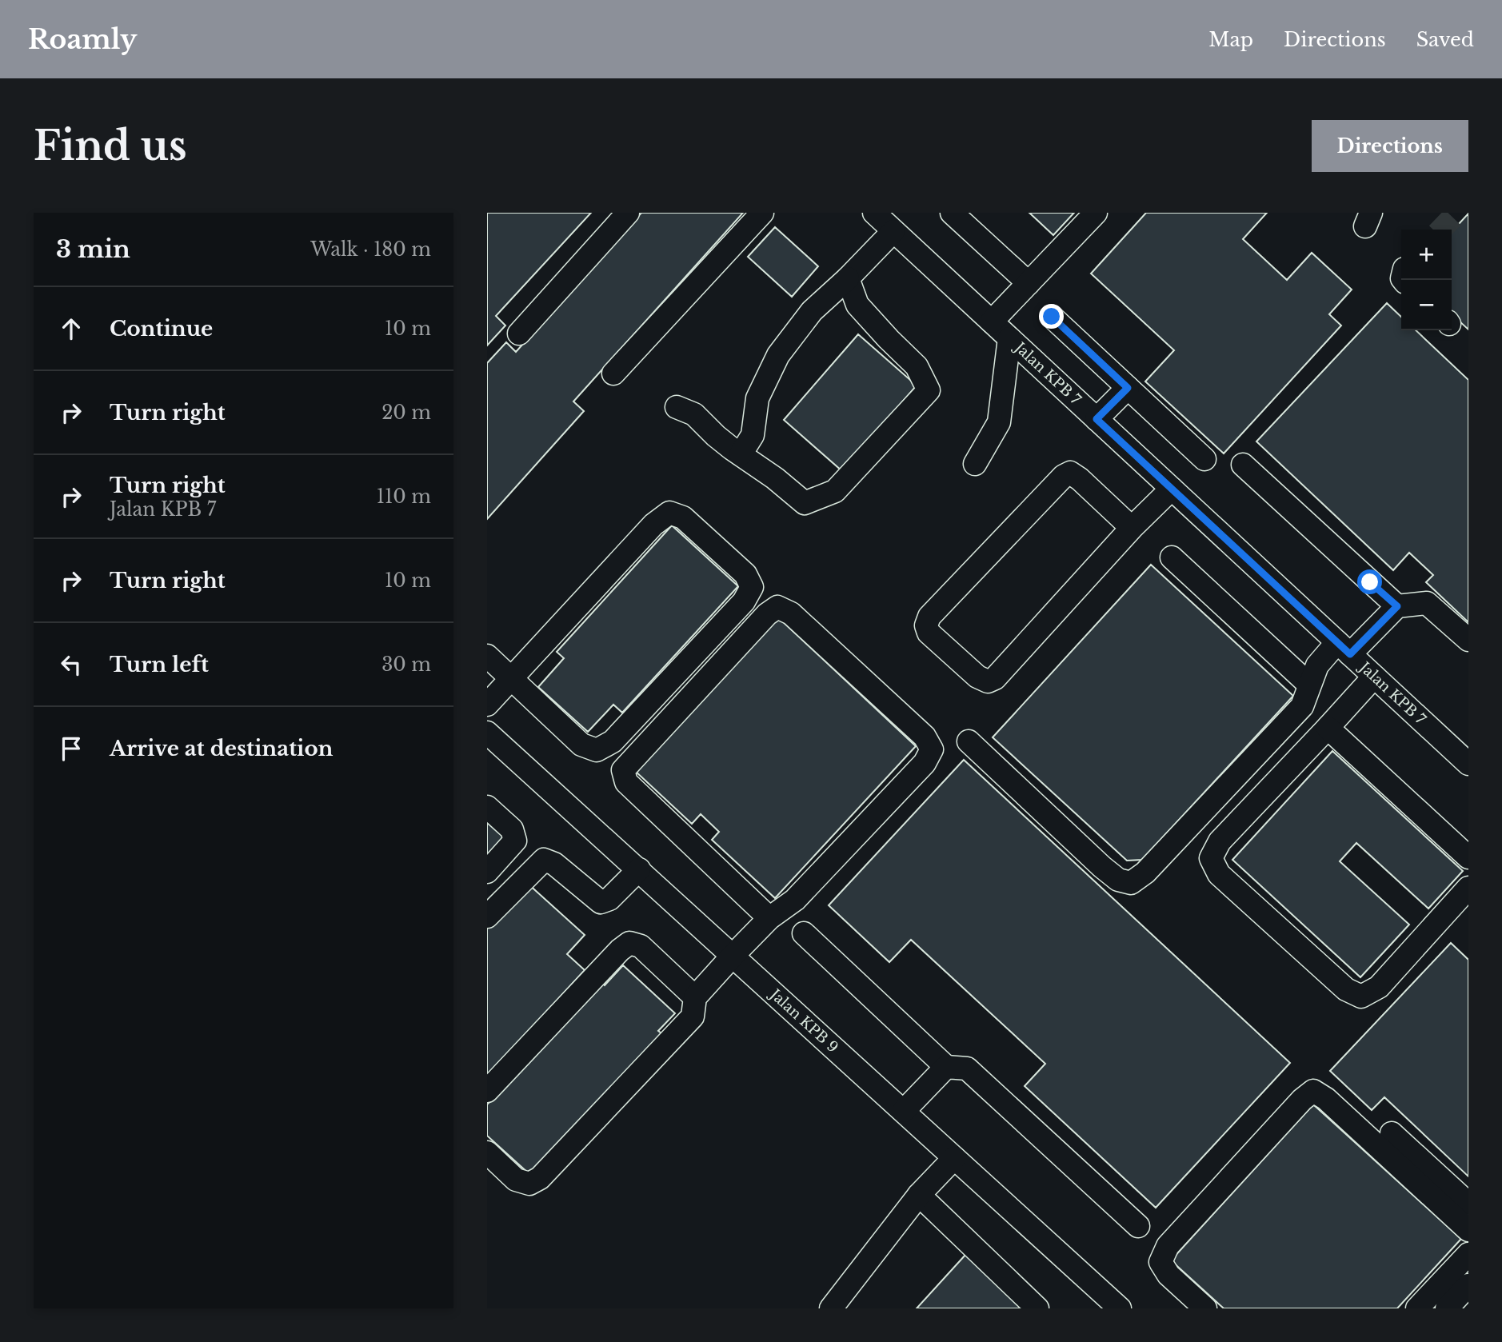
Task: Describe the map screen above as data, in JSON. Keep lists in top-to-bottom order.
{
  "streets": {
    "street": ["Jalan KPB 7", "Jalan KPB 9"]
  },
  "page": {
    "header": "Roamly",
    "nav": ["Map", "Directions", "Saved"],
    "buttons": "Directions",
    "title": "Find us",
    "heading": ["3 min", "Walk · 180 m"],
    "map_buttons": ["+", "−"],
    "list": [
      ["Continue", "10 m"],
      ["Turn right", "20 m"],
      ["Turn right", "Jalan KPB 7", "110 m"],
      ["Turn right", "10 m"],
      ["Turn left", "30 m"],
      "Arrive at destination"
    ]
  }
}
